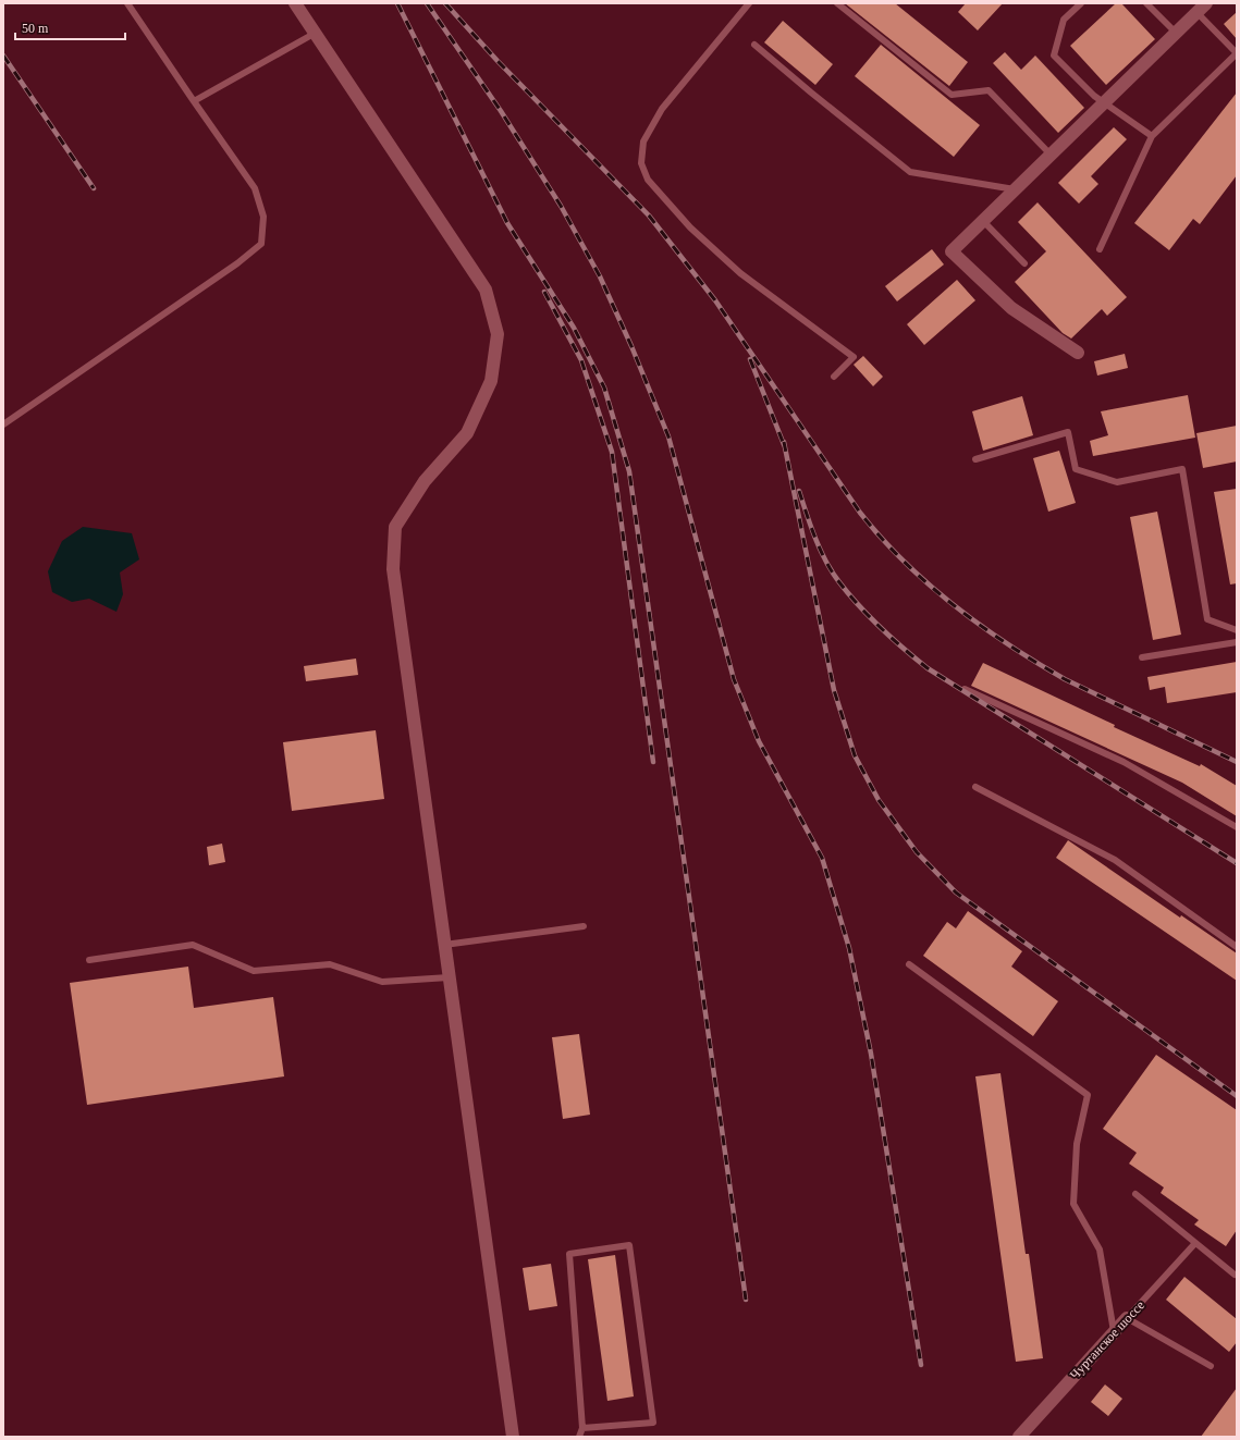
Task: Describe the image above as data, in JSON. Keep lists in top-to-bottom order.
{
  "streets": {
    "street": ["Чуртанское шоссе"]
  },
  "scale_bar": "50 m"
}
